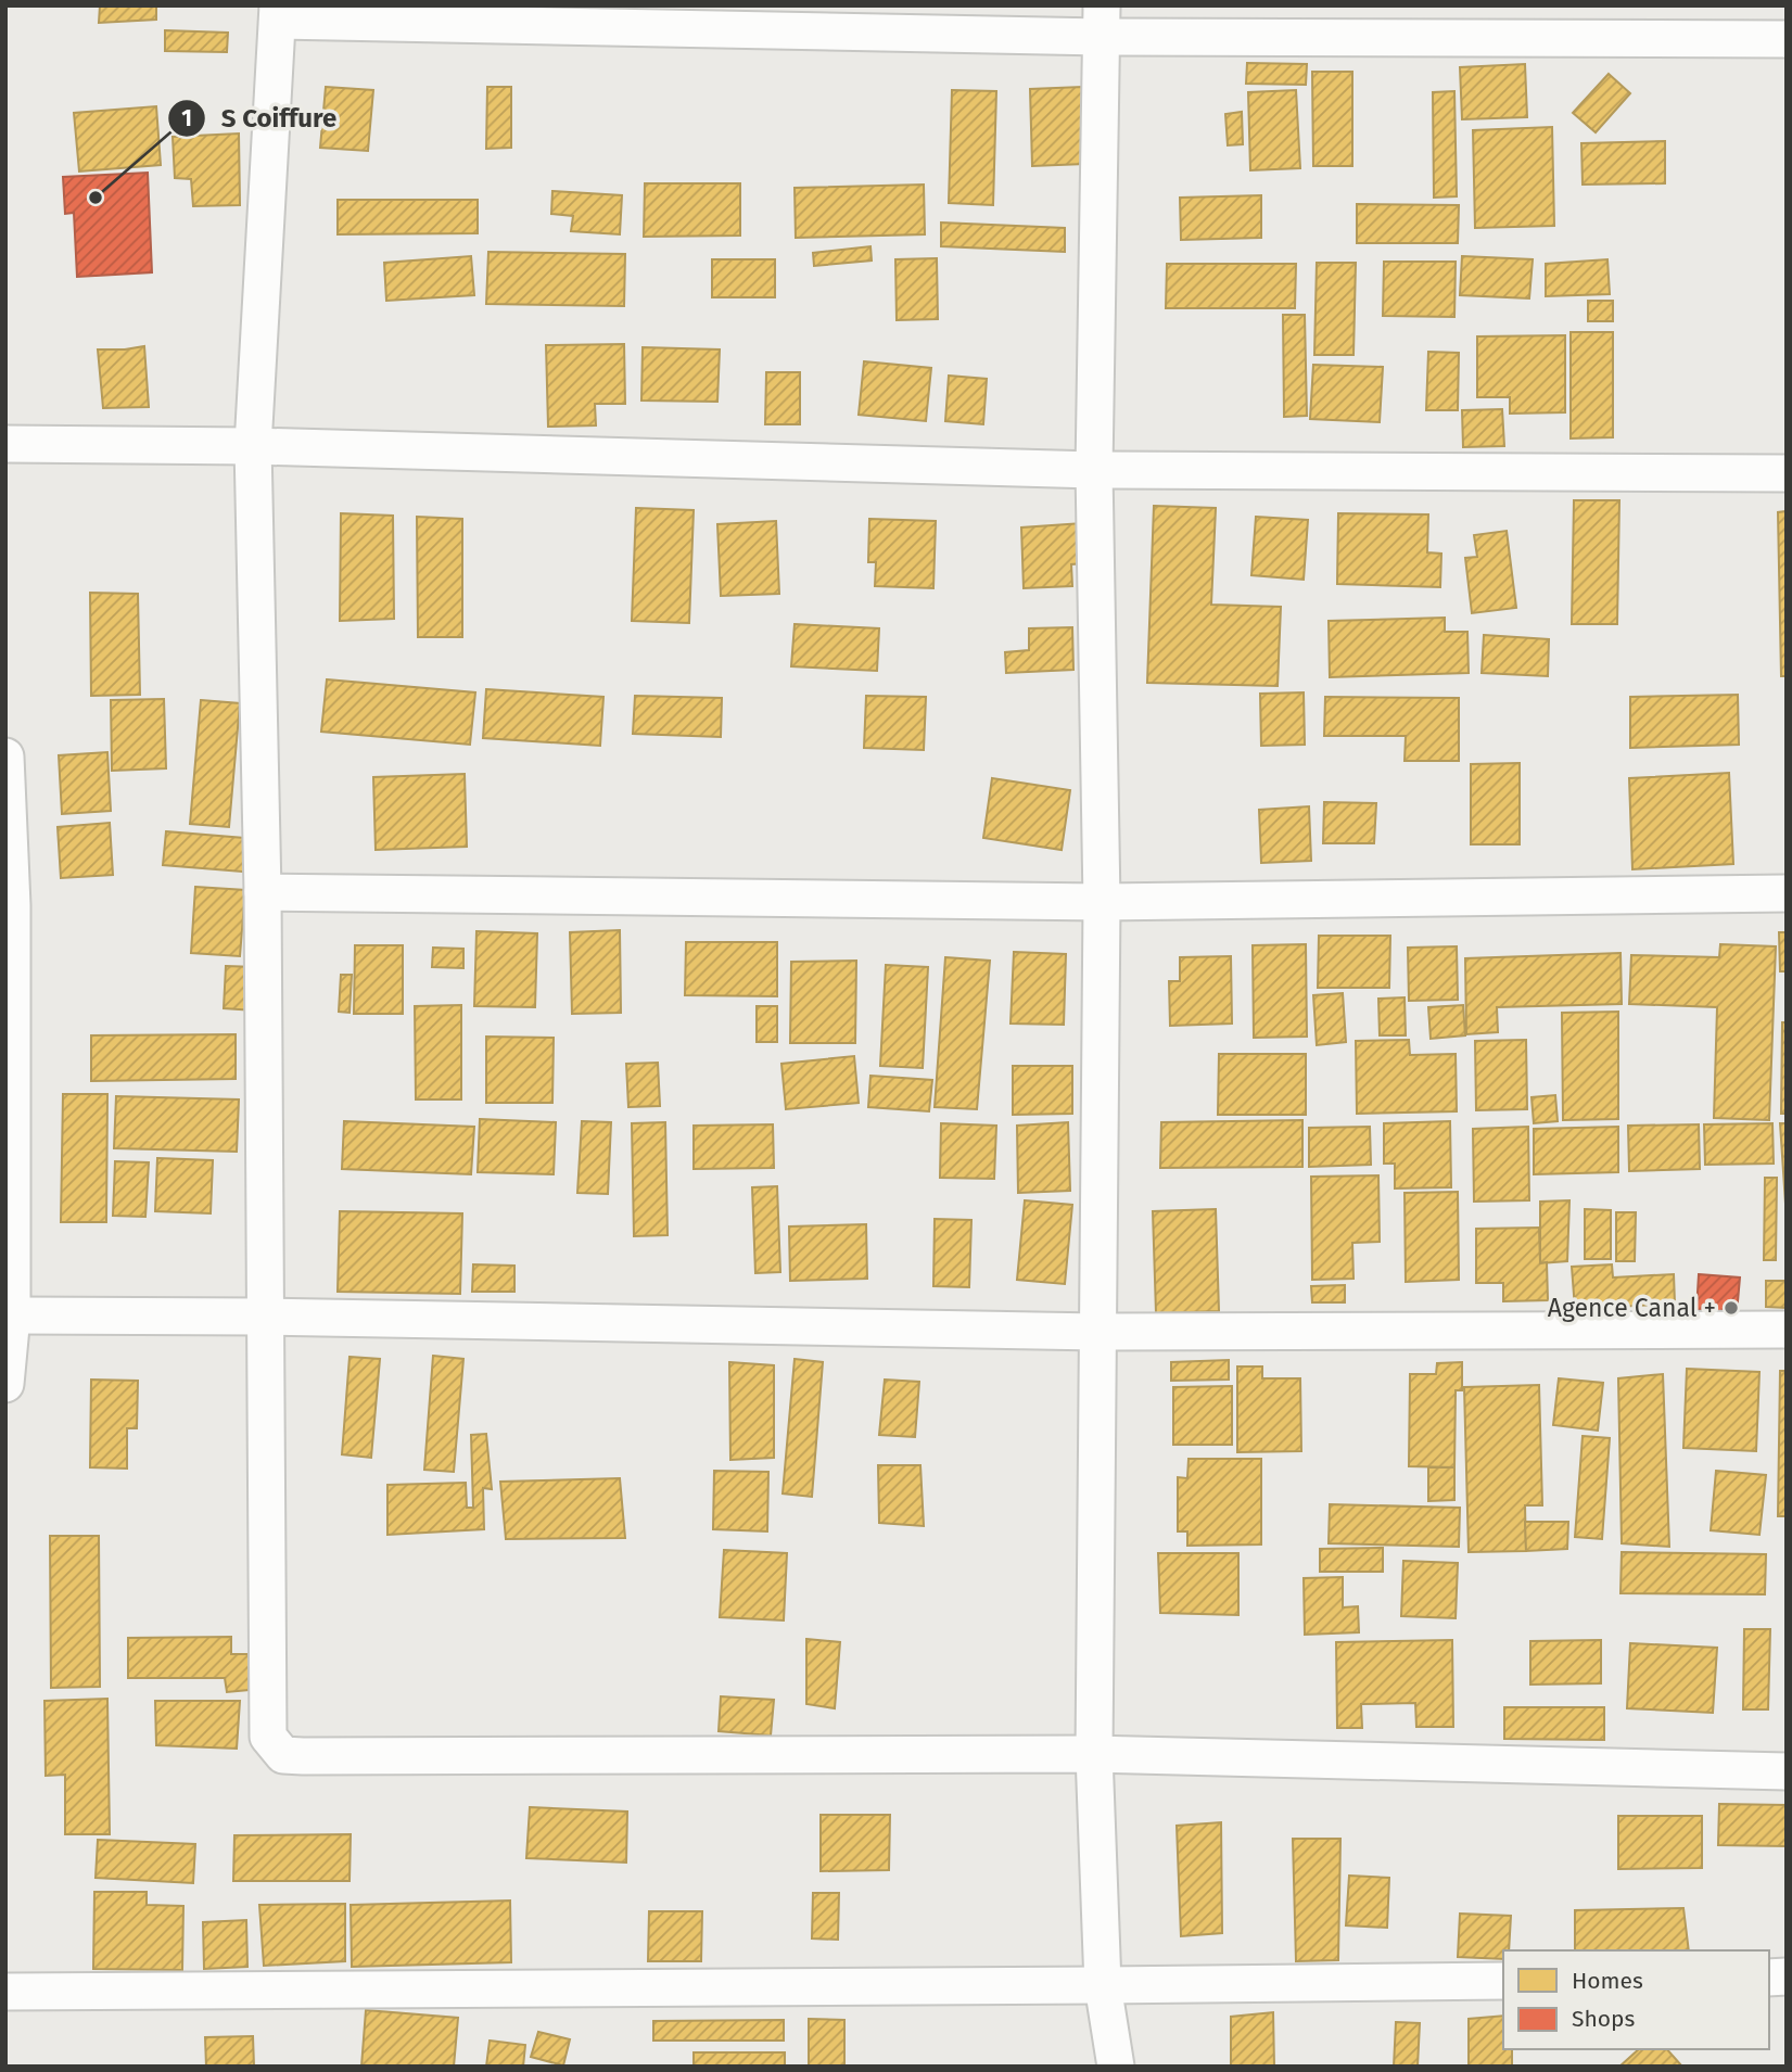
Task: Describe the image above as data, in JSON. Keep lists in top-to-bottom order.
{
  "places": ["S Coiffure", "Agence Canal +"],
  "legend": ["Homes", "Shops"]
}
